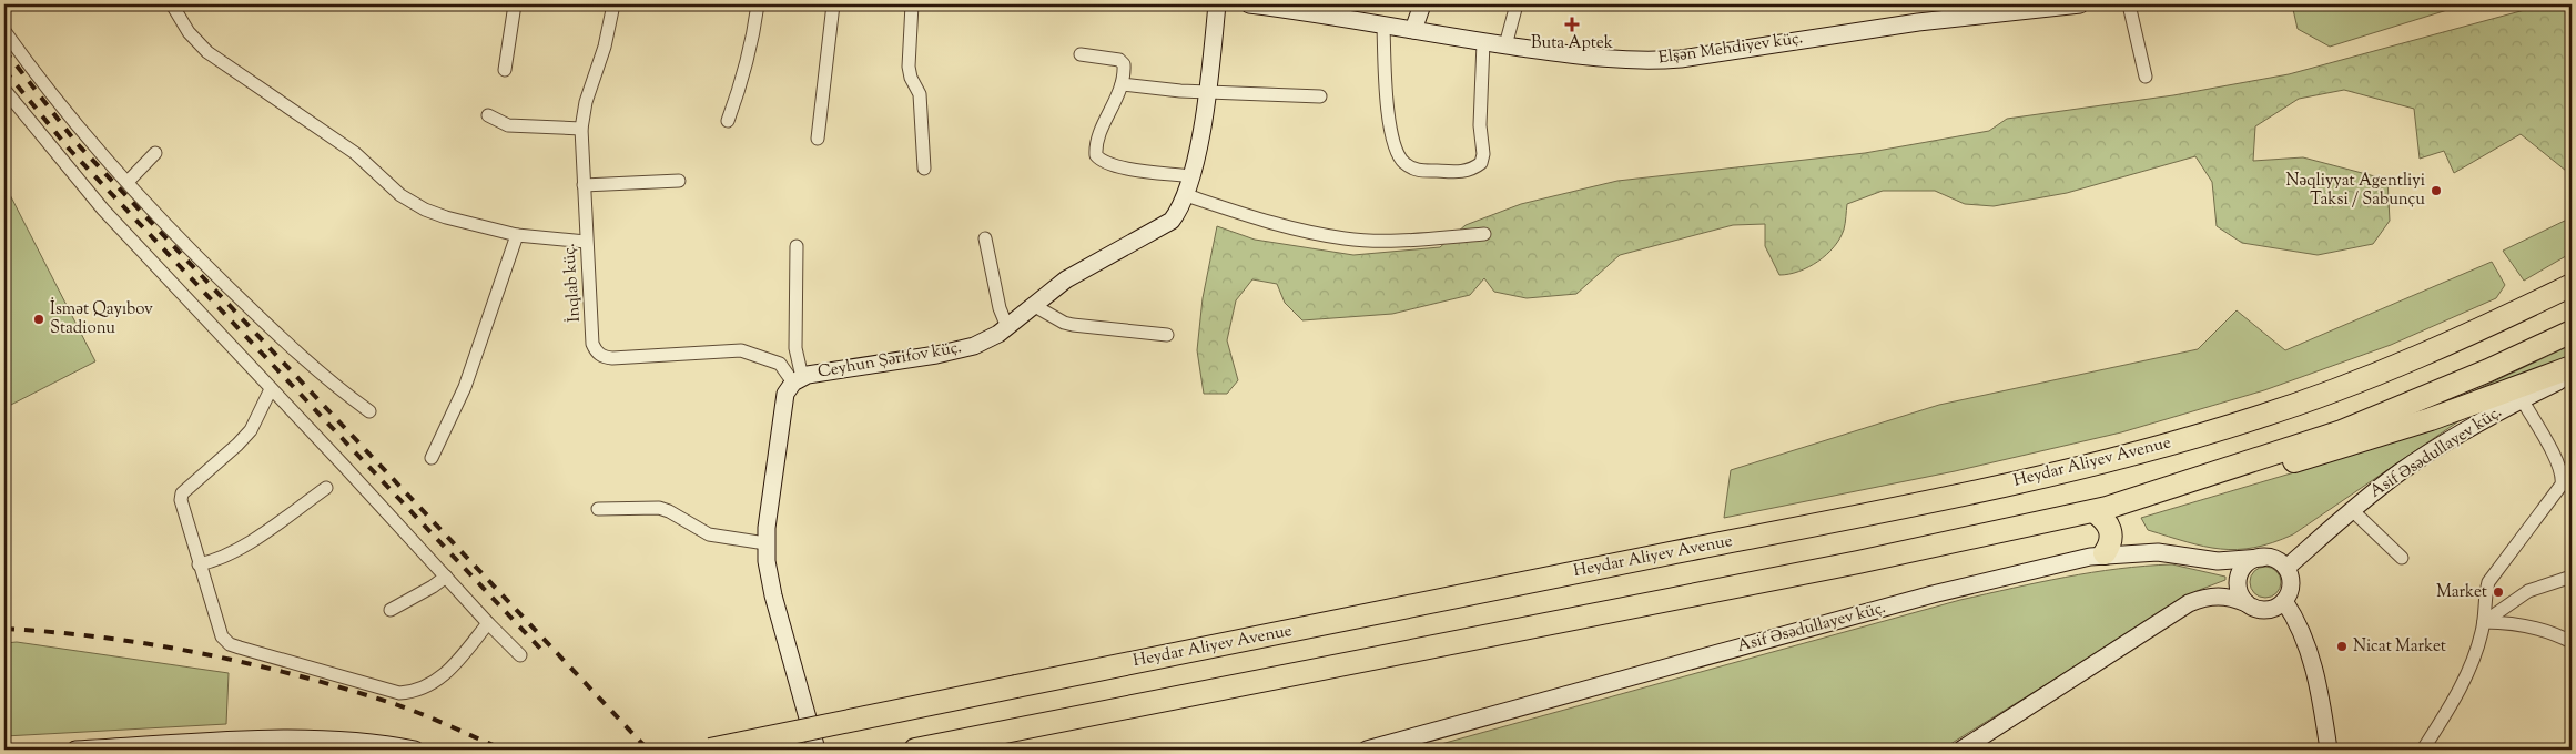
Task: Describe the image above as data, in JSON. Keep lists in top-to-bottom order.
{
  "streets": {
    "highway": ["Heydar Aliyev Avenue"],
    "main road": ["Elşən Mehdiyev küç.", "Ceyhun Şərifov küç.", "Asif Əsədullayev küç."],
    "street": ["İnqlab küç."]
  },
  "crossings": [
    ["İnqlab küç.", "Ceyhun Şərifov küç."]
  ],
  "places": {
    "health": ["Buta Aptek"],
    "other": [
      "Nəqliyyat Agentliyi Taksi / Sabunçu",
      "İsmət Qayıbov Stadionu",
      "Market",
      "Nicat Market"
    ]
  }
}
